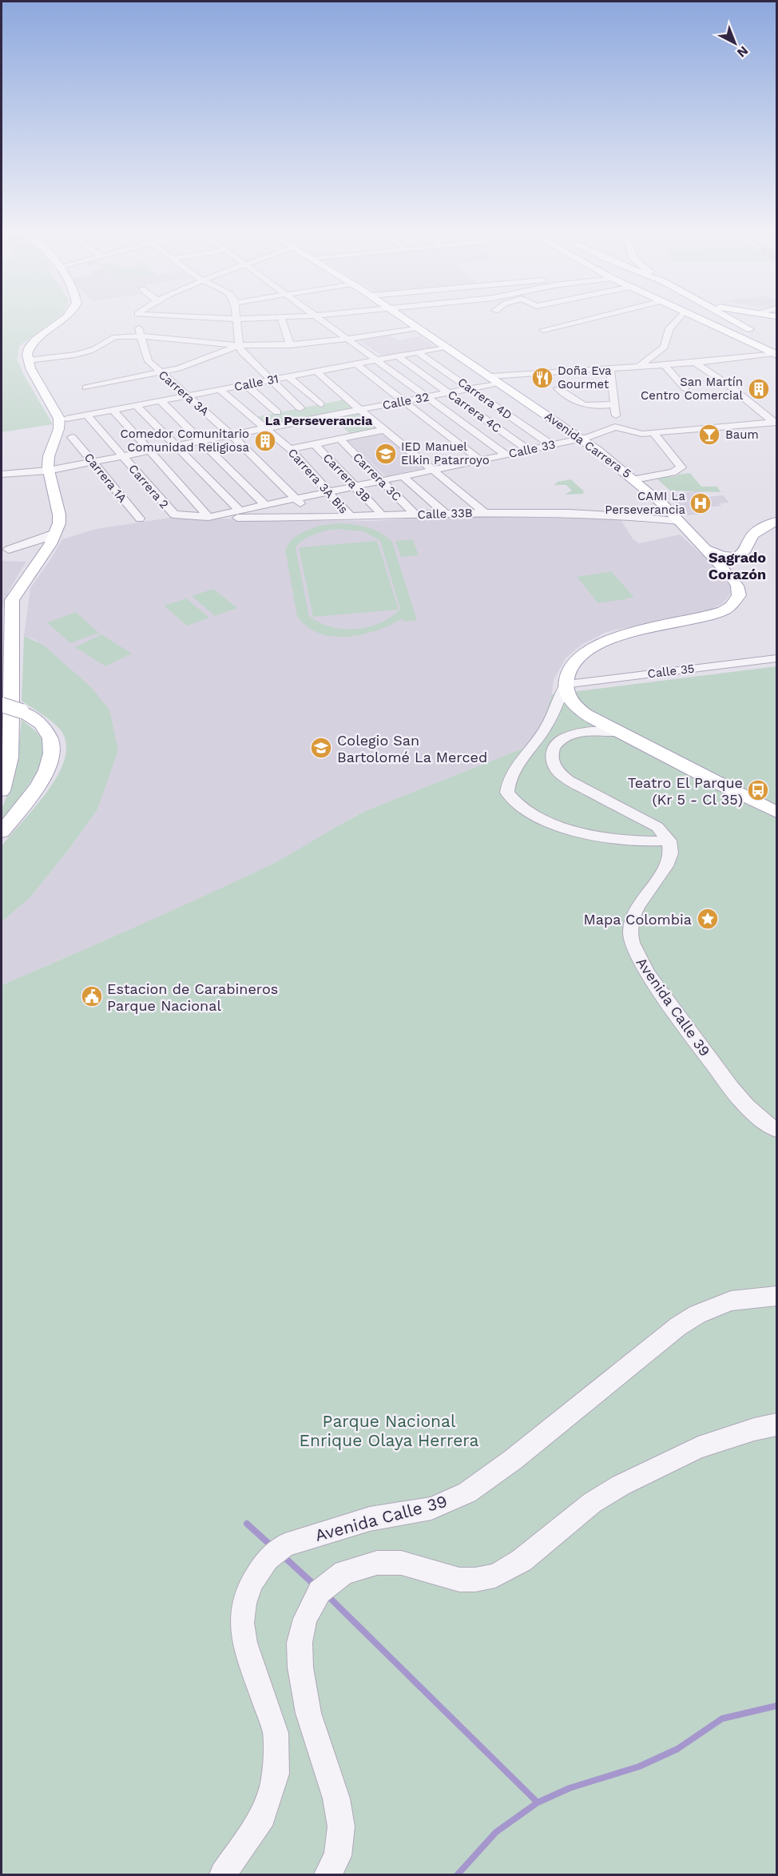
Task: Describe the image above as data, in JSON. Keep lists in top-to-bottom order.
{
  "streets": {
    "main road": ["Avenida Carrera 5"],
    "street": [
      "Calle 31",
      "Carrera 3A",
      "Carrera 4D",
      "Calle 32",
      "Carrera 4C",
      "Calle 33",
      "Carrera 3C",
      "Carrera 1A",
      "Carrera 3B",
      "Carrera 3A Bis",
      "Carrera 2",
      "Calle 33B",
      "Calle 35",
      "Avenida Calle 39"
    ]
  },
  "crossings": [
    ["Calle 31", "Carrera 3A"],
    ["Calle 31", "Carrera 4D"],
    ["Calle 31", "Carrera 4C"],
    ["Calle 31", "Avenida Carrera 5"],
    ["Calle 31", "Carrera 3A Bis"],
    ["Calle 31", "Carrera 2"],
    ["Carrera 3A", "Calle 32"],
    ["Carrera 3A", "Calle 33"],
    ["Carrera 3A", "Calle 33B"],
    ["Carrera 4D", "Calle 32"],
    ["Carrera 4D", "Calle 33"],
    ["Calle 32", "Carrera 4C"],
    ["Calle 32", "Avenida Carrera 5"],
    ["Calle 32", "Carrera 1A"],
    ["Calle 32", "Carrera 3A Bis"],
    ["Calle 32", "Carrera 2"],
    ["Carrera 4C", "Calle 33"],
    ["Avenida Carrera 5", "Calle 33"],
    ["Avenida Carrera 5", "Calle 33B"],
    ["Avenida Carrera 5", "Calle 35"],
    ["Calle 33", "Carrera 3C"],
    ["Calle 33", "Carrera 3B"],
    ["Calle 33", "Carrera 3A Bis"],
    ["Calle 33", "Carrera 2"],
    ["Calle 33", "Calle 33B"],
    ["Carrera 3C", "Calle 33B"],
    ["Carrera 3A Bis", "Calle 33B"]
  ],
  "districts": ["La Perseverancia", "Sagrado Corazón"],
  "parks": ["Parque Nacional Enrique Olaya Herrera"],
  "places": {
    "restaurant": ["Doña Eva Gourmet"],
    "building": ["San Martín Centro Comercial", "Comedor Comunitario Comunidad Religiosa"],
    "bar": ["Baum"],
    "school or university": ["IED Manuel Elkin Patarroyo", "Colegio San Bartolomé La Merced"],
    "hospital": ["CAMI La Perseverancia"],
    "bus stop": ["Teatro El Parque (Kr 5 - Cl 35)"],
    "place": ["Mapa Colombia"],
    "public building": ["Estacion de Carabineros Parque Nacional"]
  },
  "north": "bottom right"
}
